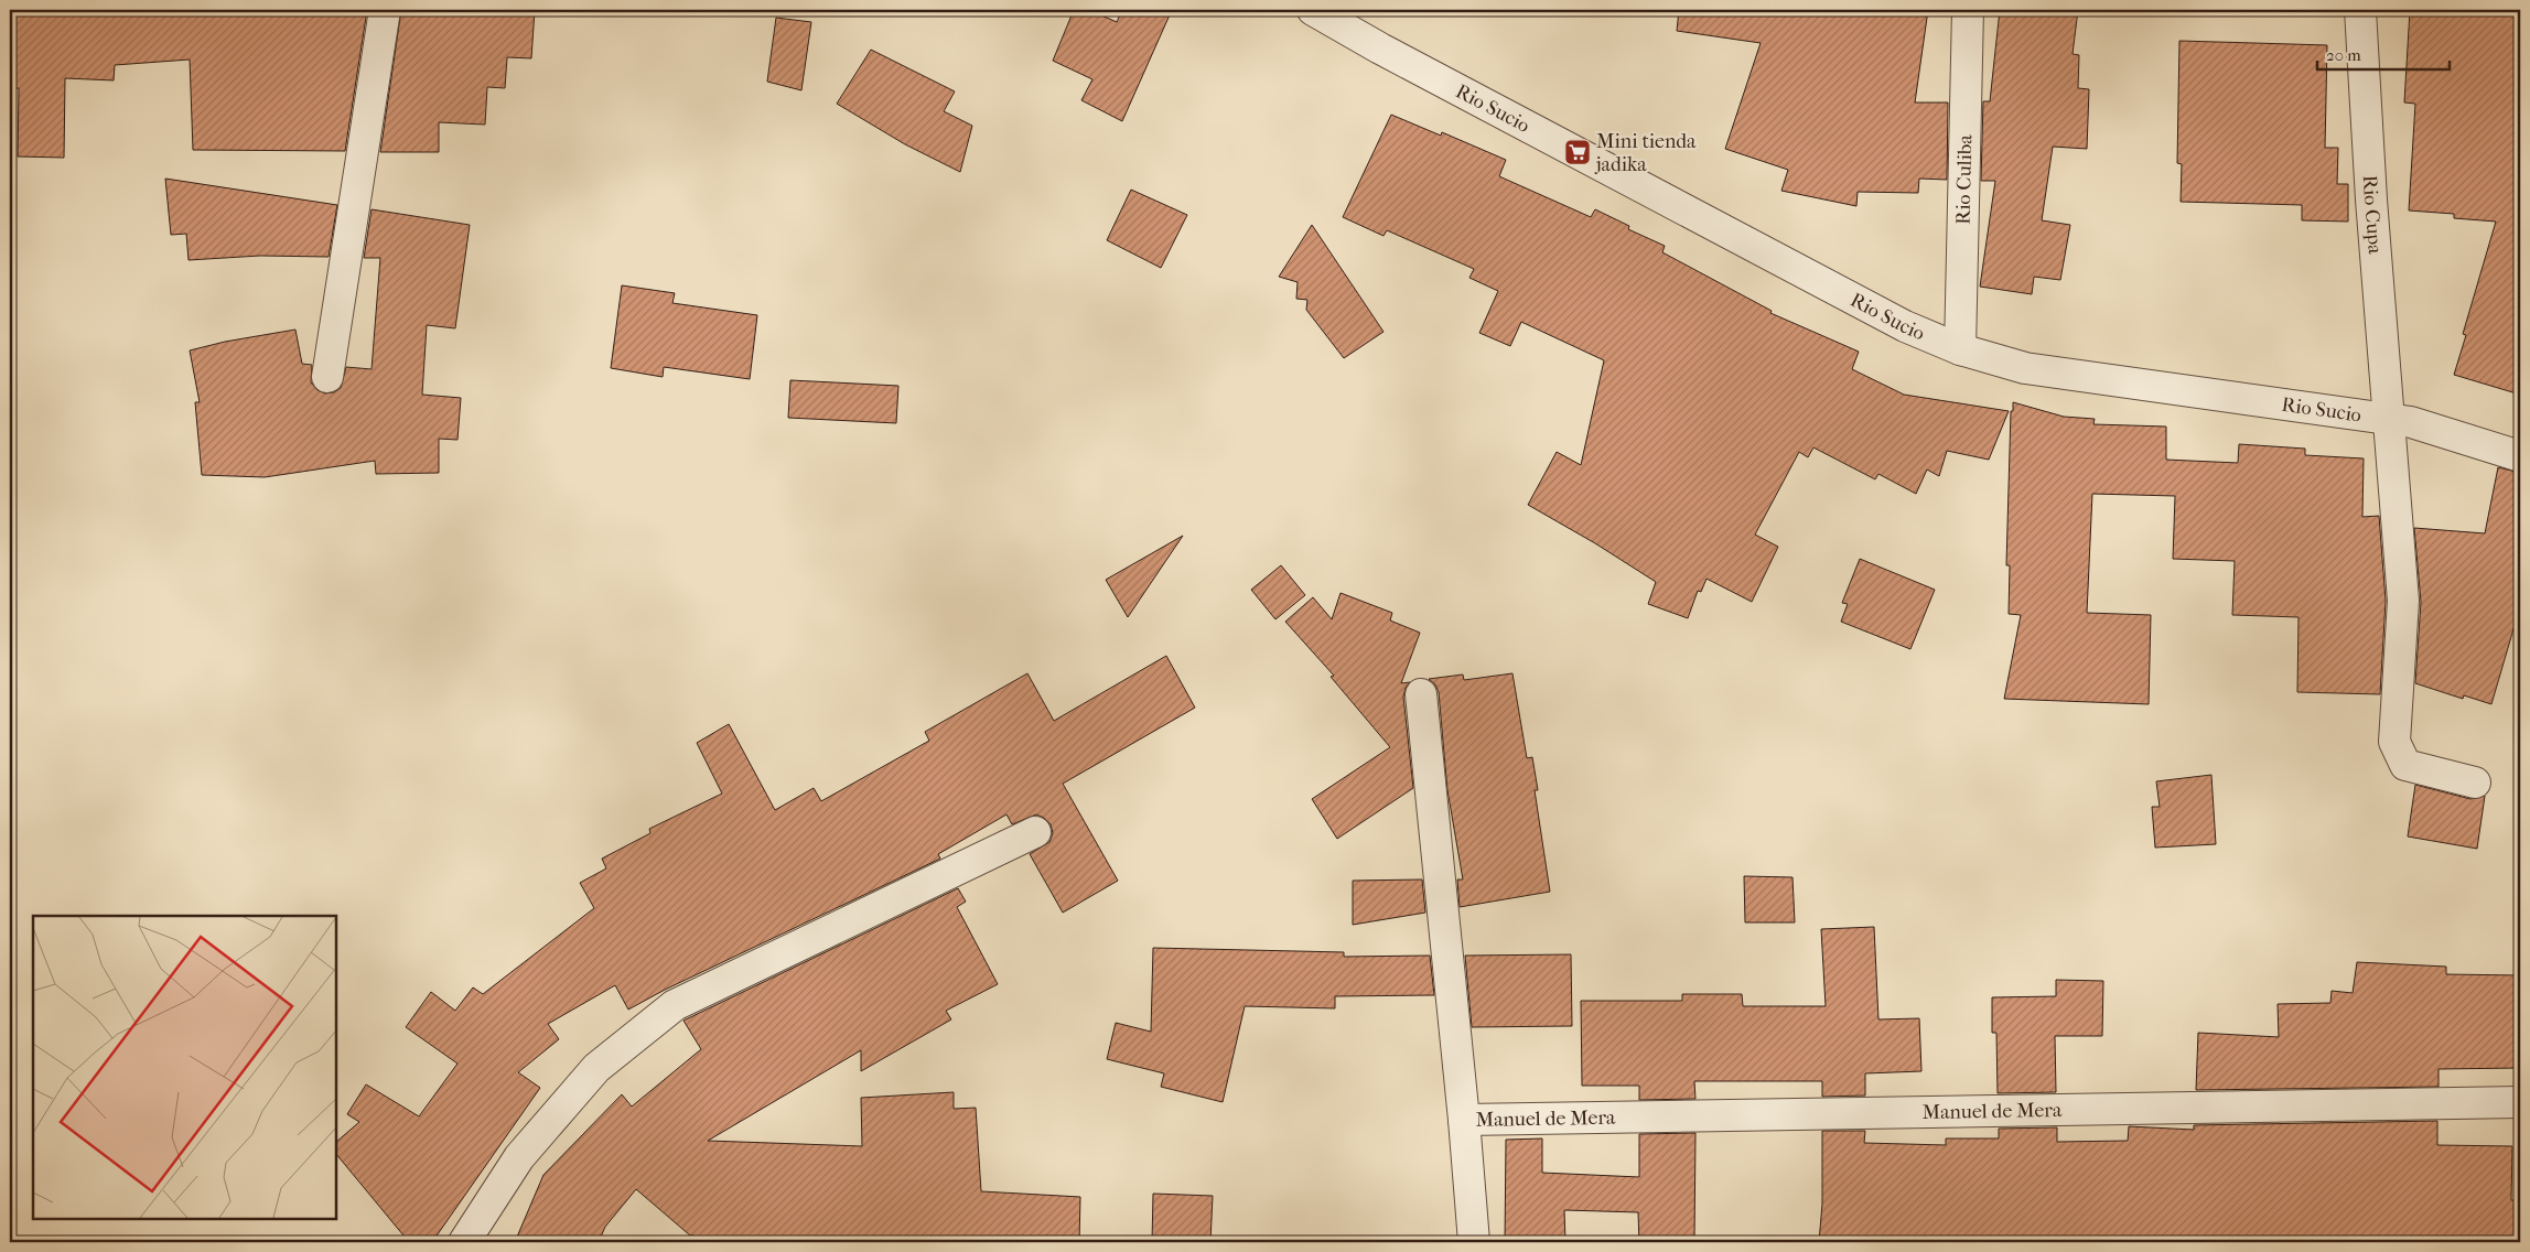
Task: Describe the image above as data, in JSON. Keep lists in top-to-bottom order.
{
  "streets": {
    "street": [
      "Rio Sucio",
      "Rio Culiba",
      "Rio Cupa",
      "Manuel de Mera"
    ]
  },
  "crossings": [
    ["Rio Sucio", "Rio Culiba"],
    ["Rio Sucio", "Rio Cupa"]
  ],
  "places": {
    "supermarket": ["Mini tienda jadika"]
  },
  "scale_bar": "20 m"
}
